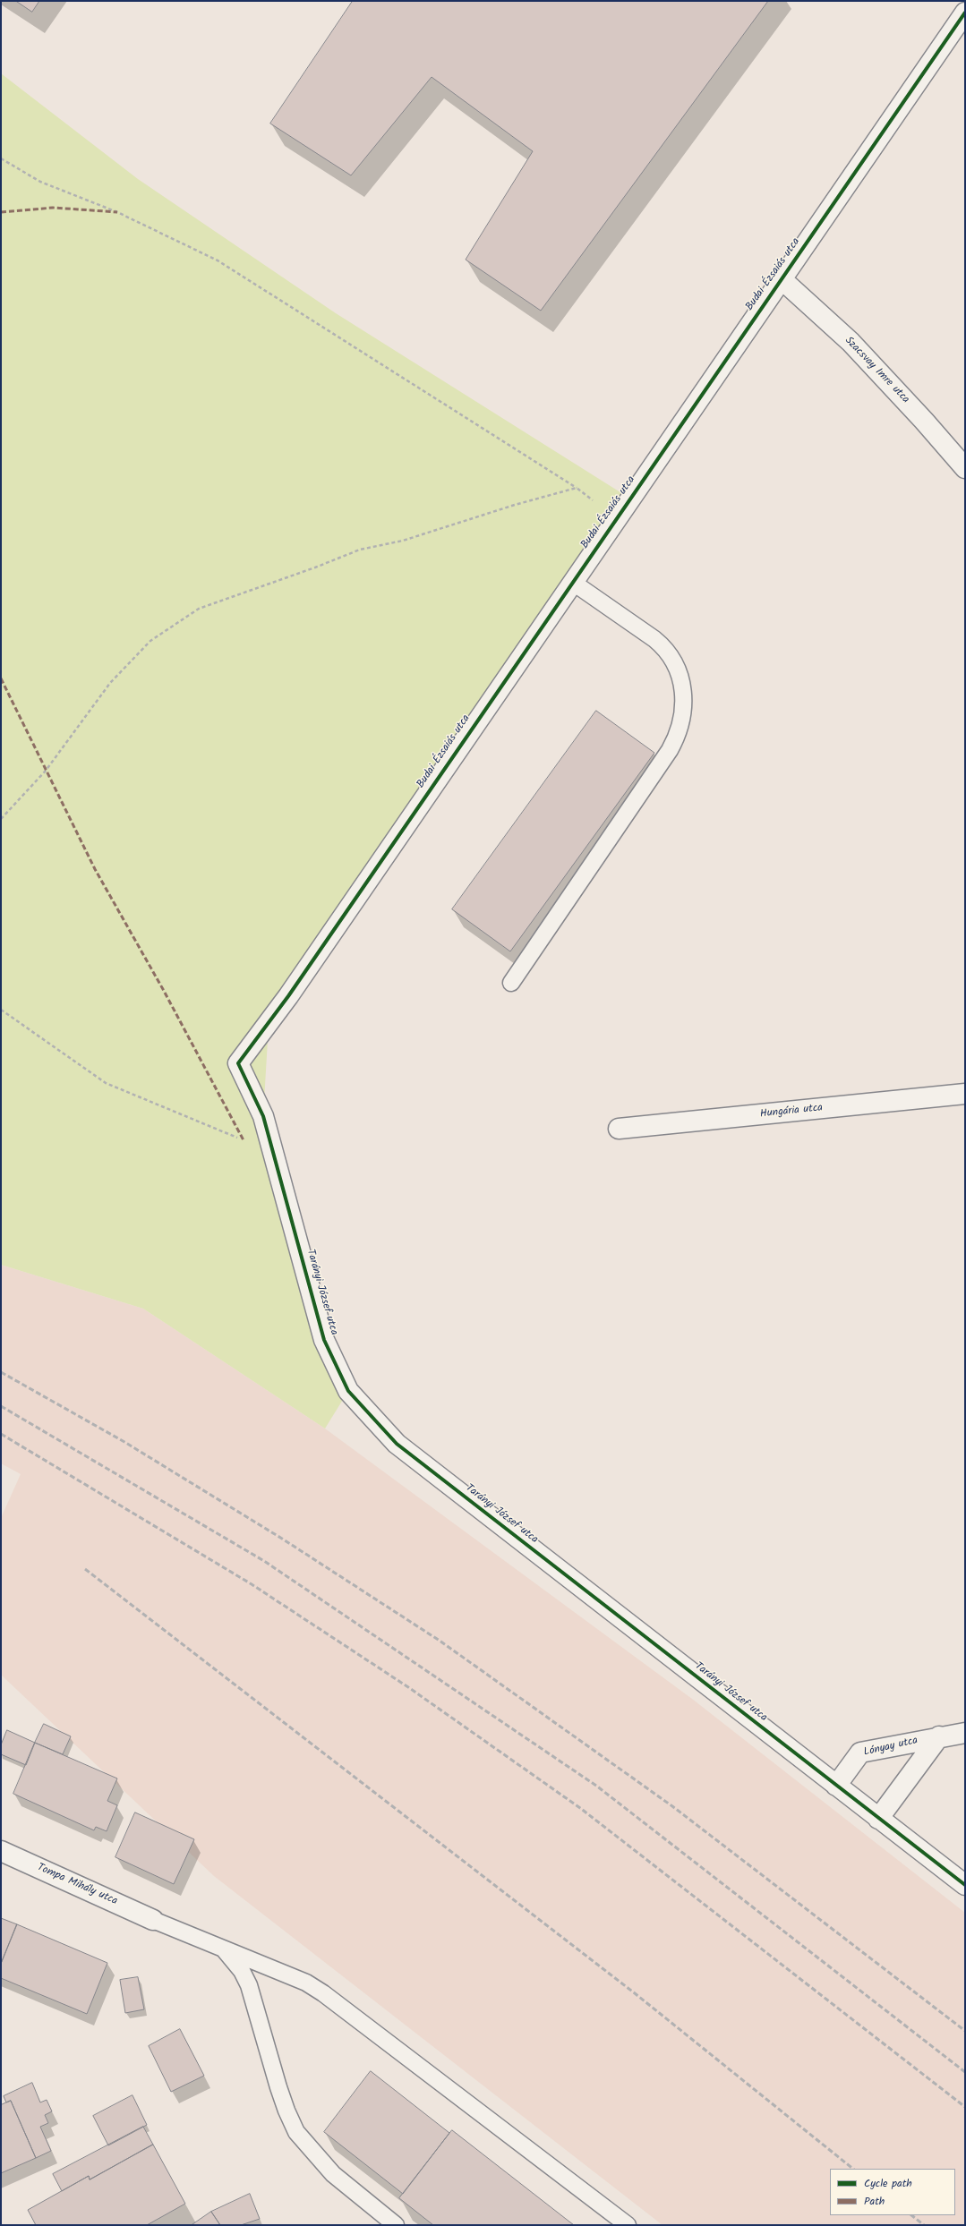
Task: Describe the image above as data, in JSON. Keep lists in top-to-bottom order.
{
  "streets": {
    "street": [
      "Budai Ézsaiás utca",
      "Szacsvay Imre utca",
      "Hungária utca",
      "Tarányi József utca",
      "Lónyay utca",
      "Tompa Mihály utca"
    ]
  },
  "crossings": [
    ["Budai Ézsaiás utca", "Szacsvay Imre utca"],
    ["Budai Ézsaiás utca", "Tarányi József utca"],
    ["Tarányi József utca", "Lónyay utca"]
  ],
  "legend": ["Cycle path", "Path"]
}
